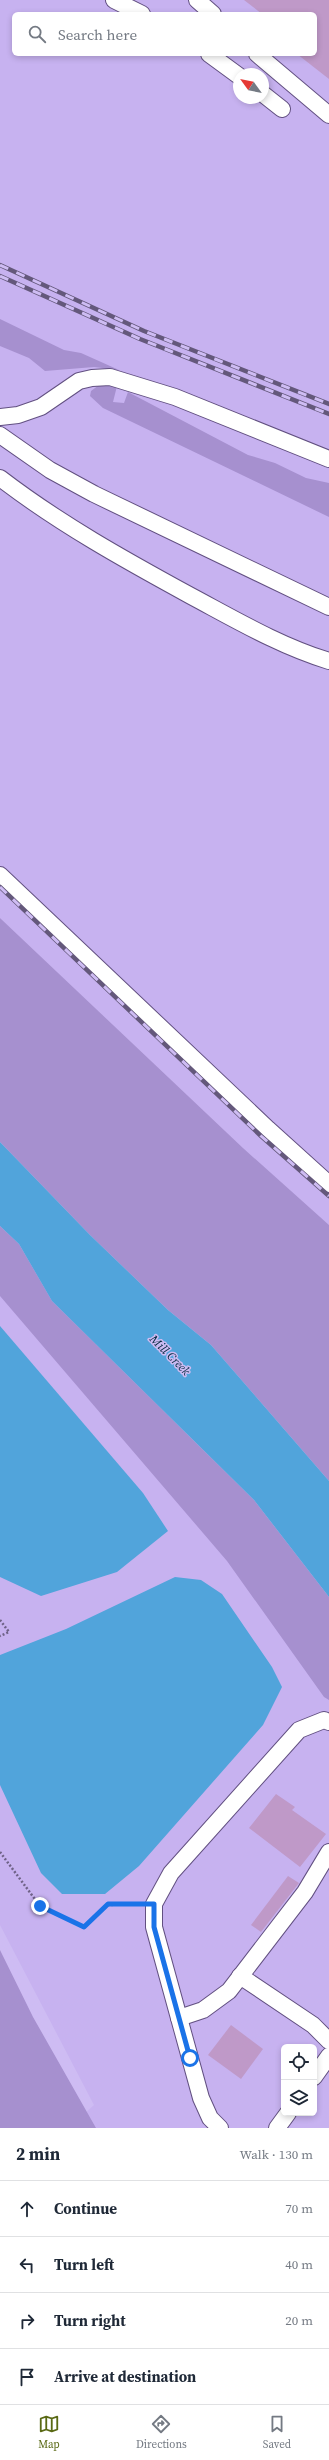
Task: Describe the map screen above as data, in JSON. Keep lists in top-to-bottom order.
{
  "water": ["Mill Creek"],
  "north": "top left",
  "page": {
    "search": "Search here",
    "heading": ["2 min", "Walk · 130 m"],
    "list": [
      ["Continue", "70 m"],
      ["Turn left", "40 m"],
      ["Turn right", "20 m"],
      "Arrive at destination"
    ],
    "nav": ["Map", "Directions", "Saved"]
  }
}
